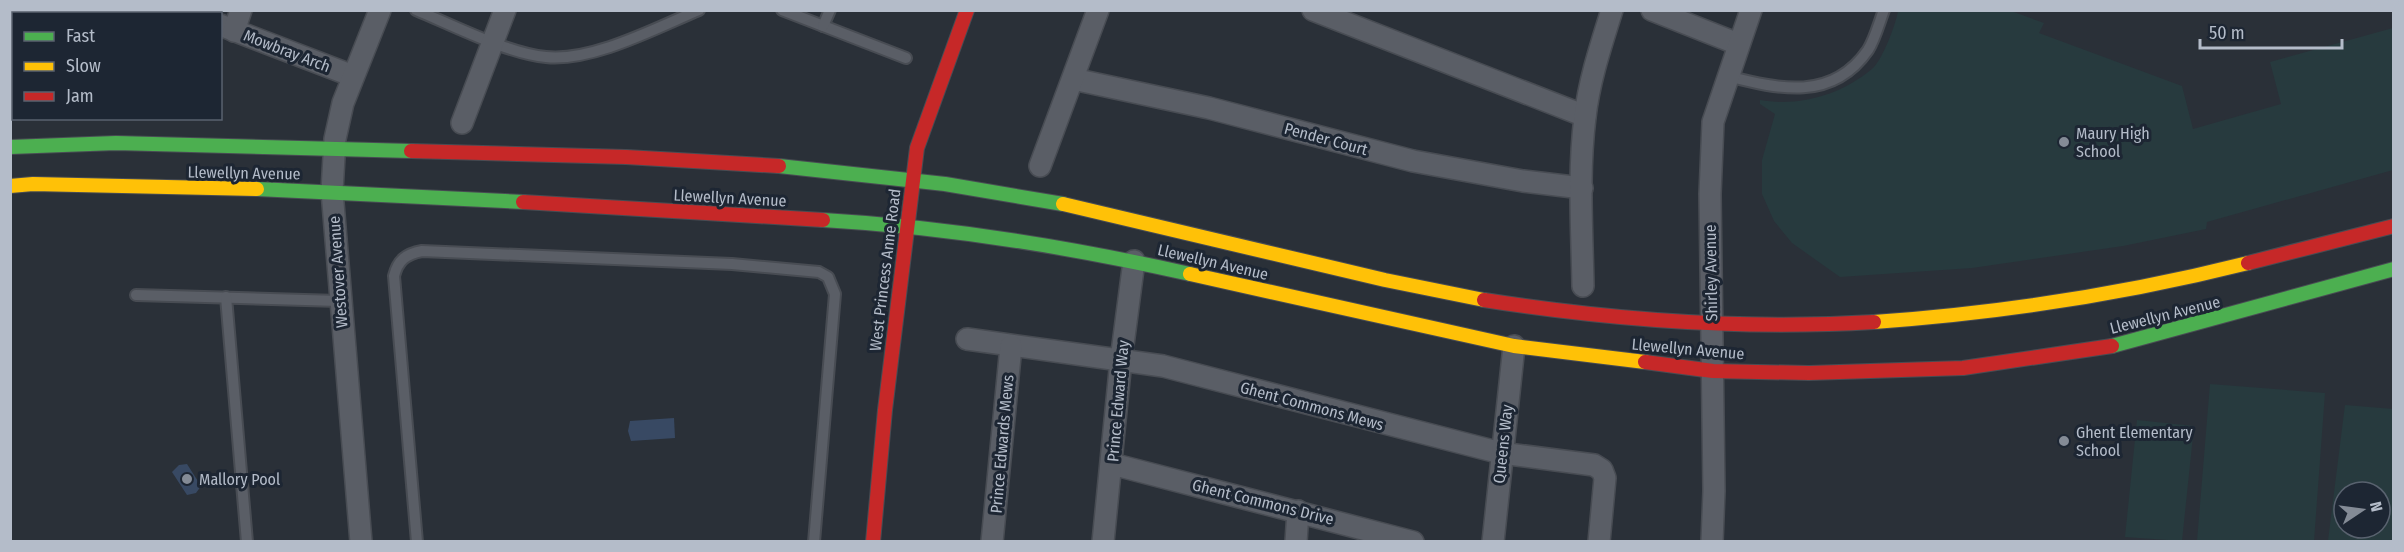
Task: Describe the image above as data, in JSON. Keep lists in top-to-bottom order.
{
  "streets": {
    "street": [
      "Mowbray Arch",
      "Pender Court",
      "Llewellyn Avenue",
      "West Princess Anne Road",
      "Westover Avenue",
      "Shirley Avenue",
      "Prince Edward Way",
      "Ghent Commons Mews",
      "Prince Edwards Mews",
      "Queens Way",
      "Ghent Commons Drive"
    ]
  },
  "crossings": [
    ["Mowbray Arch", "Westover Avenue"],
    ["Llewellyn Avenue", "West Princess Anne Road"],
    ["Llewellyn Avenue", "Westover Avenue"],
    ["Llewellyn Avenue", "Shirley Avenue"],
    ["Llewellyn Avenue", "Prince Edward Way"],
    ["Llewellyn Avenue", "Queens Way"],
    ["Prince Edward Way", "Ghent Commons Mews"],
    ["Prince Edward Way", "Ghent Commons Drive"],
    ["Ghent Commons Mews", "Queens Way"]
  ],
  "places": ["Maury High School", "Ghent Elementary School", "Mallory Pool"],
  "legend": ["Fast", "Slow", "Jam"],
  "scale_bar": "50 m",
  "north": "right"
}
